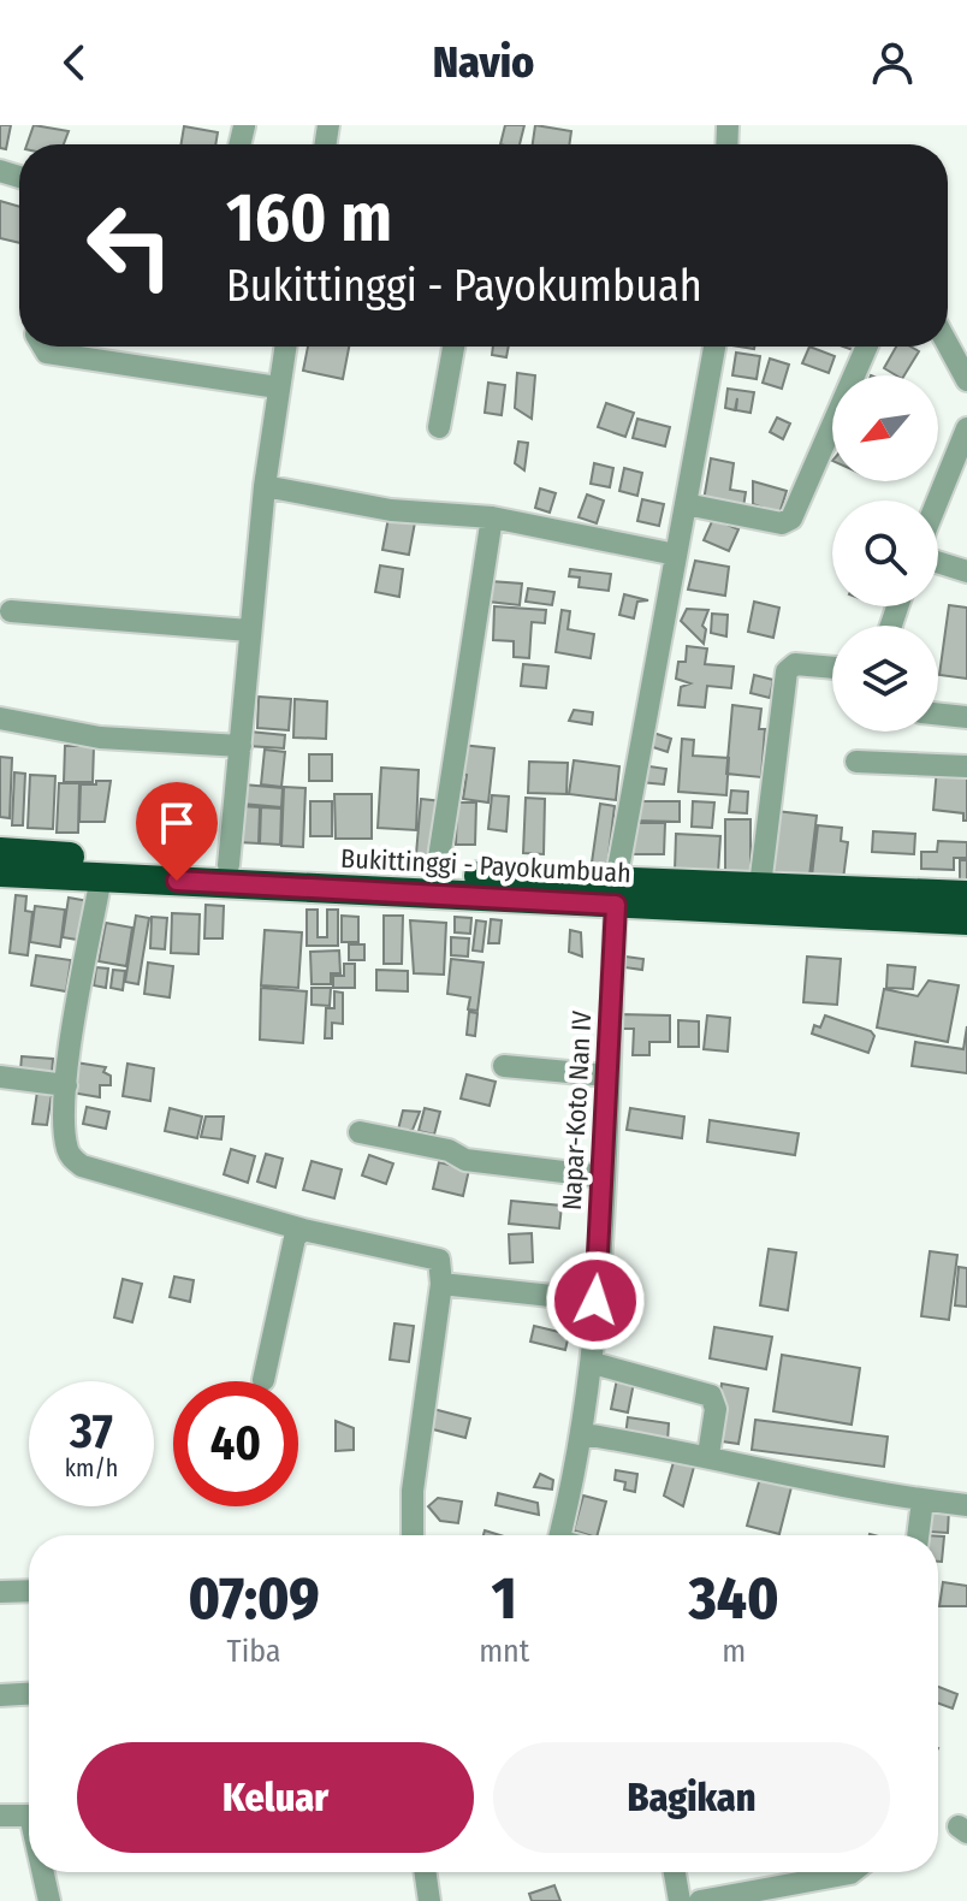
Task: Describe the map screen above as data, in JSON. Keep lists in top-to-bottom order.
{
  "streets": {
    "highway": ["Bukittinggi - Payokumbuah"],
    "street": ["Napar-Koto Nan IV"]
  },
  "crossings": [
    ["Bukittinggi - Payokumbuah", "Napar-Koto Nan IV"]
  ],
  "north": "bottom left",
  "page": {
    "header": "Navio",
    "turn": ["160 m", "Bukittinggi - Payokumbuah"],
    "speed": "37 km/h",
    "limit": "40",
    "eta": [
      "07:09",
      "Tiba",
      "1",
      "mnt",
      "340",
      "m"
    ],
    "buttons": ["Keluar", "Bagikan"]
  }
}
